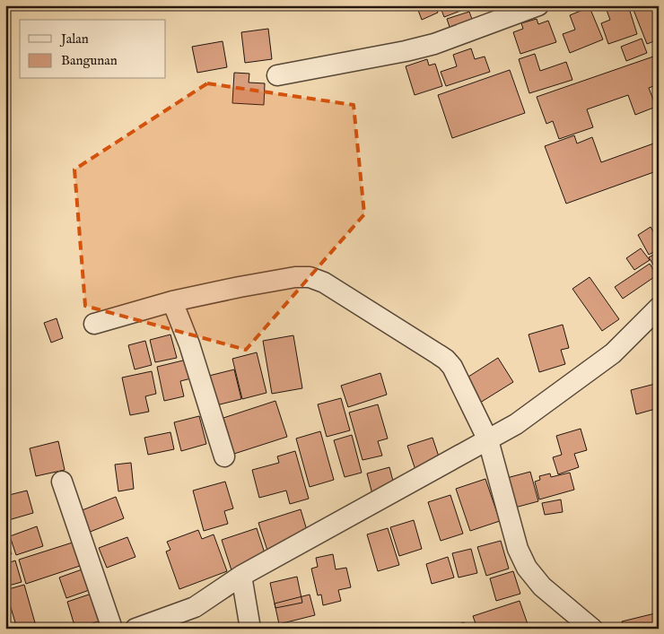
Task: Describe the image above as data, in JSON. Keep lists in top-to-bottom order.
{
  "legend": ["Jalan", "Bangunan"]
}
